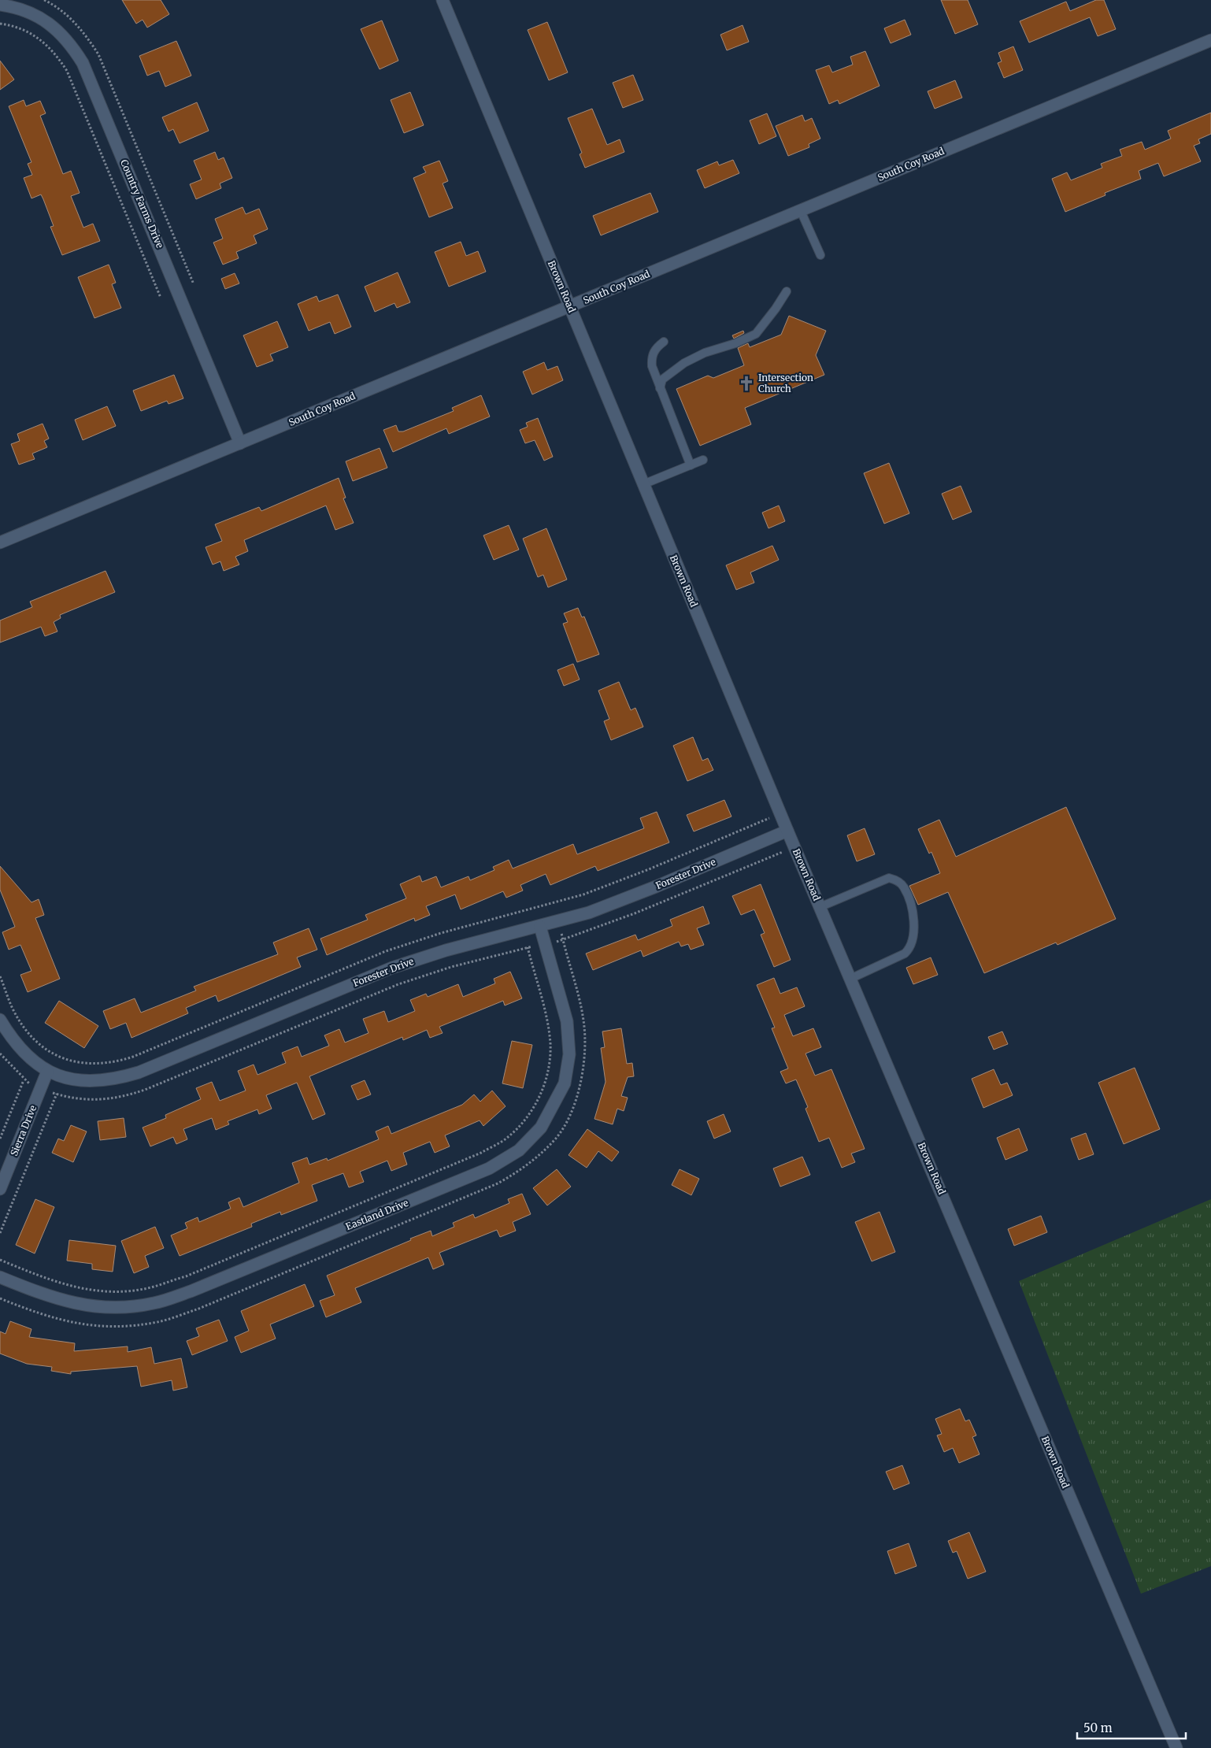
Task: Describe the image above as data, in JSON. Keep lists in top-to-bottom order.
{
  "streets": {
    "street": [
      "South Coy Road",
      "Country Farms Drive",
      "Brown Road",
      "Forester Drive",
      "Sierra Drive",
      "Eastland Drive"
    ]
  },
  "crossings": [
    ["South Coy Road", "Country Farms Drive"],
    ["South Coy Road", "Brown Road"],
    ["Brown Road", "Forester Drive"],
    ["Forester Drive", "Sierra Drive"],
    ["Forester Drive", "Eastland Drive"]
  ],
  "places": {
    "church": ["Intersection Church"]
  },
  "scale_bar": "50 m"
}
